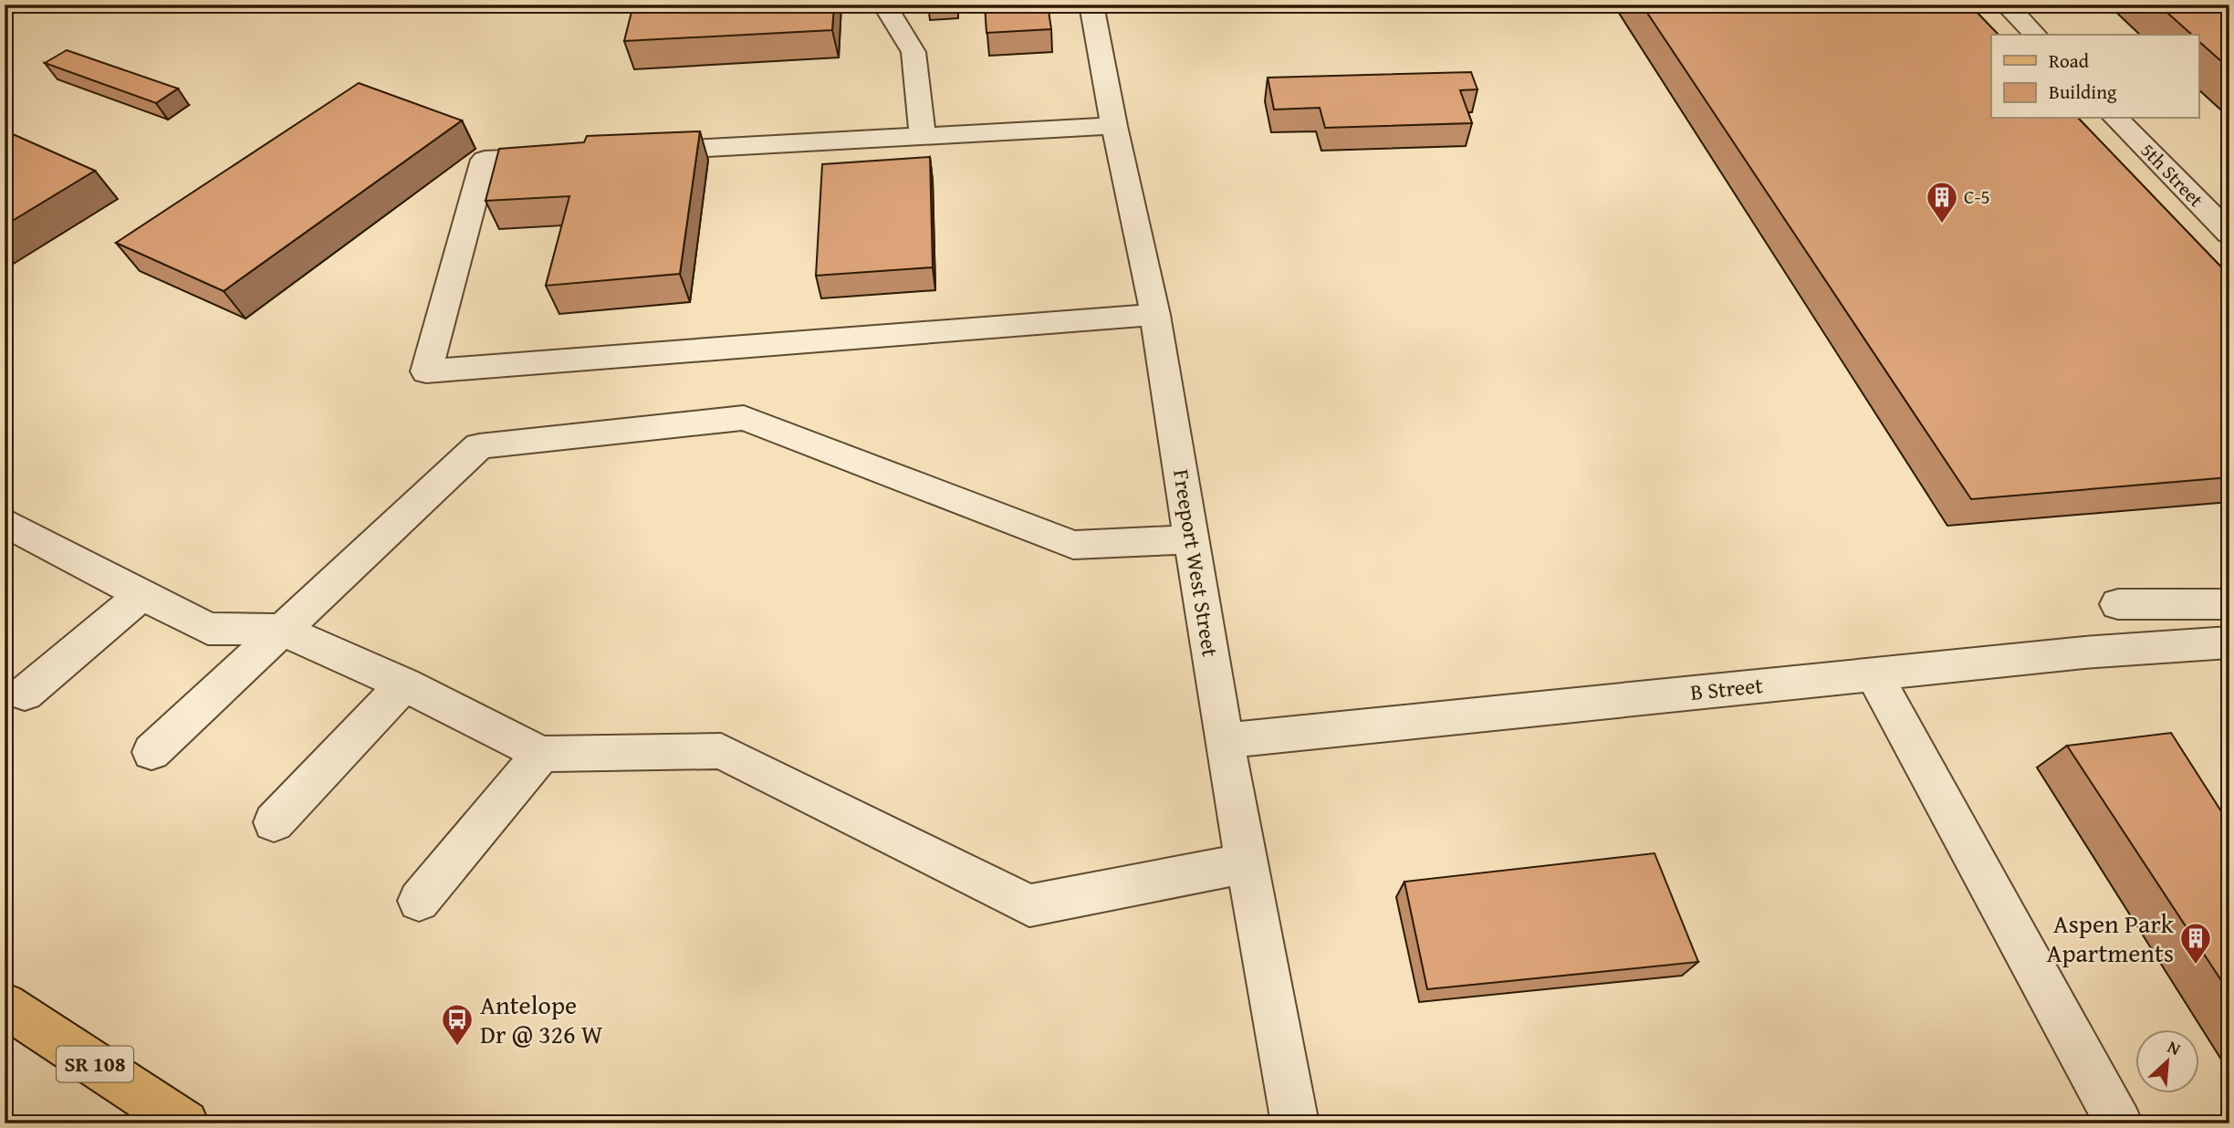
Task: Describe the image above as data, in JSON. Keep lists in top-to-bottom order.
{
  "streets": {
    "main road": ["SR 108"],
    "lane": ["5th Street", "Freeport West Street", "B Street"]
  },
  "crossings": [
    ["Freeport West Street", "B Street"]
  ],
  "places": {
    "building": ["C-5", "Aspen Park Apartments"],
    "bus stop": ["Antelope Dr @ 326 W"]
  },
  "legend": ["Road", "Building"],
  "north": "top right"
}
